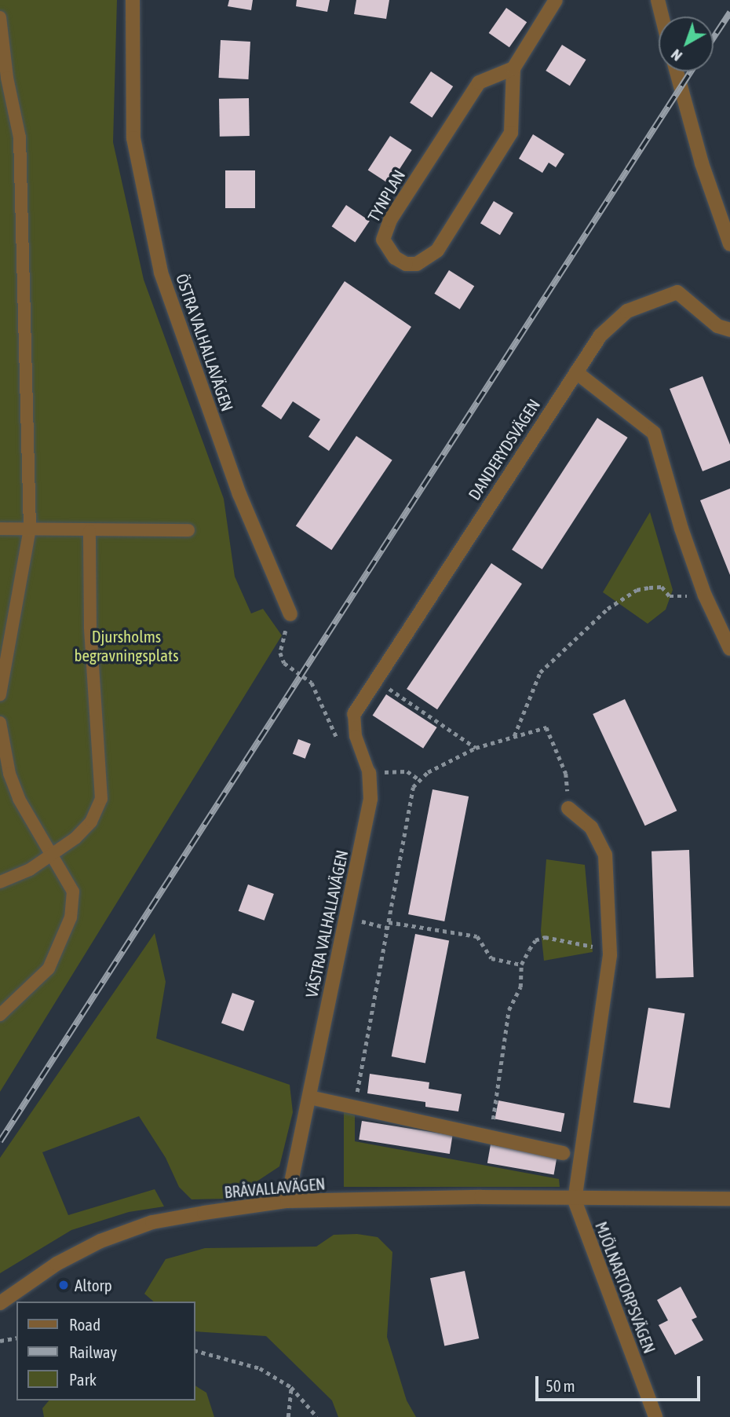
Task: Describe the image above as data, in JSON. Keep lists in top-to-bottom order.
{
  "streets": {
    "street": [
      "TYNPLAN",
      "ÖSTRA VALHALLAVÄGEN",
      "DANDERYDSVÄGEN",
      "VÄSTRA VALHALLAVÄGEN",
      "BRÅVALLAVÄGEN",
      "MJÖLNARTORPSVÄGEN"
    ]
  },
  "crossings": [
    ["VÄSTRA VALHALLAVÄGEN", "BRÅVALLAVÄGEN"],
    ["BRÅVALLAVÄGEN", "MJÖLNARTORPSVÄGEN"]
  ],
  "parks": ["Djursholms begravningsplats"],
  "places": ["Altorp"],
  "legend": ["Road", "Railway", "Park"],
  "scale_bar": "50 m",
  "north": "bottom left"
}
